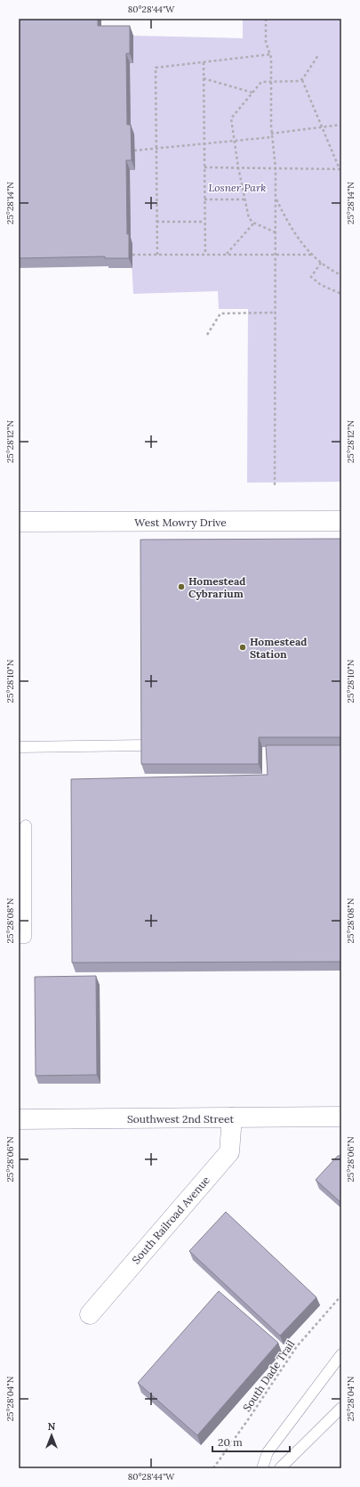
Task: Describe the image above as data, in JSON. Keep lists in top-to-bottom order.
{
  "streets": {
    "street": ["West Mowry Drive", "Southwest 2nd Street", "South Railroad Avenue"],
    "path": ["South Dade Trail"]
  },
  "crossings": [
    ["Southwest 2nd Street", "South Railroad Avenue"]
  ],
  "parks": ["Losner Park"],
  "places": ["Homestead Cybrarium", "Homestead Station"],
  "scale_bar": "20 m",
  "north": "top",
  "coordinates": [
    "80°28'44\"W",
    "25°28'14\"N",
    "25°28'12\"N",
    "25°28'10\"N",
    "25°28'08\"N",
    "25°28'06\"N",
    "25°28'04\"N"
  ]
}
